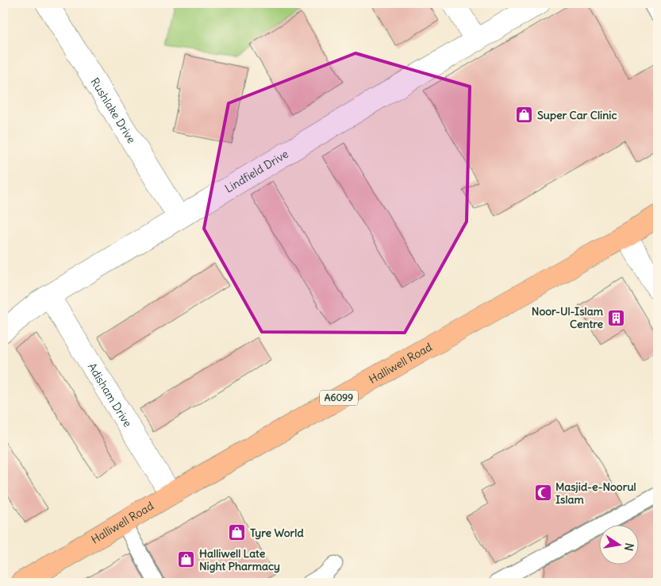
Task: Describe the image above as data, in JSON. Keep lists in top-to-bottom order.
{
  "streets": {
    "main road": ["Halliwell Road", "A6099"],
    "street": ["Rushlake Drive", "Lindfield Drive", "Adisham Drive"]
  },
  "crossings": [
    ["Rushlake Drive", "Lindfield Drive"],
    ["Lindfield Drive", "Adisham Drive"],
    ["Halliwell Road", "Adisham Drive"]
  ],
  "places": {
    "shop": ["Super Car Clinic", "Tyre World", "Halliwell Late Night Pharmacy"],
    "building": ["Noor-Ul-Islam Centre"],
    "mosque": ["Masjid-e-Noorul Islam"]
  },
  "north": "right"
}
